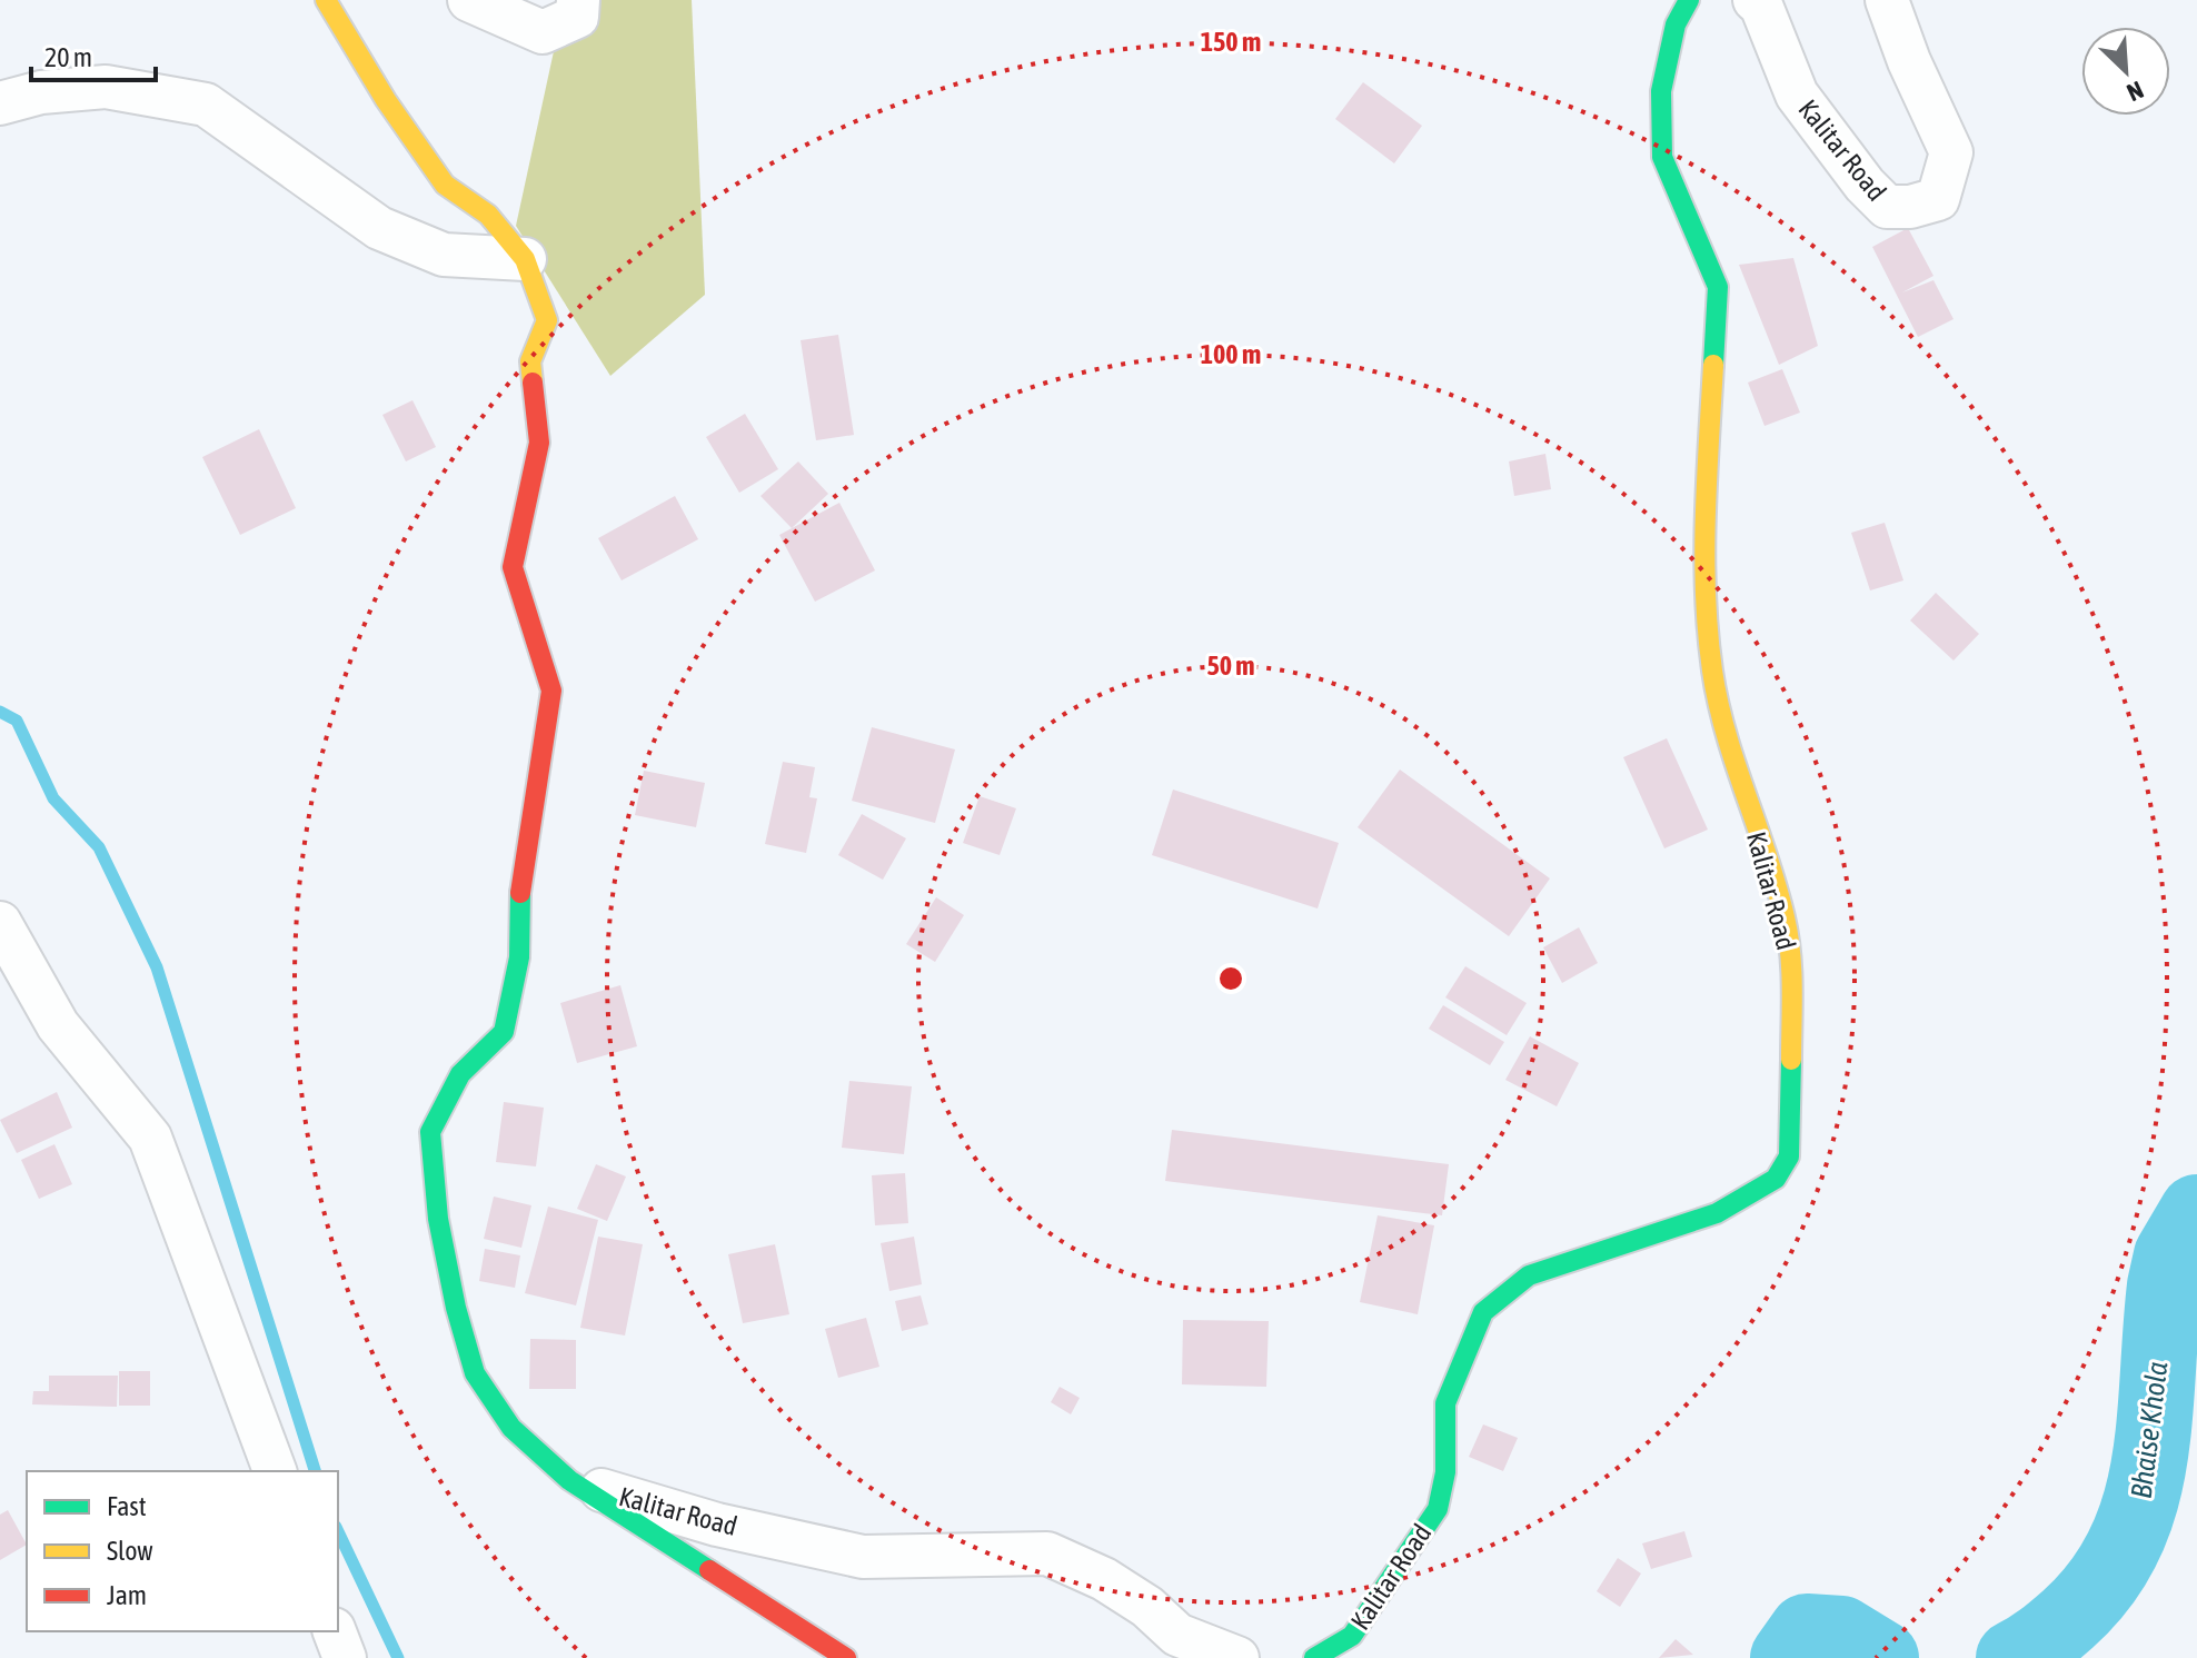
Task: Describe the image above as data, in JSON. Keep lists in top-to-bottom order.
{
  "streets": {
    "street": ["Kalitar Road"]
  },
  "water": ["Bhaise Khola"],
  "legend": ["Fast", "Slow", "Jam"],
  "scale_bar": "20 m",
  "north": "bottom right",
  "rings": ["150 m", "100 m", "50 m"]
}
